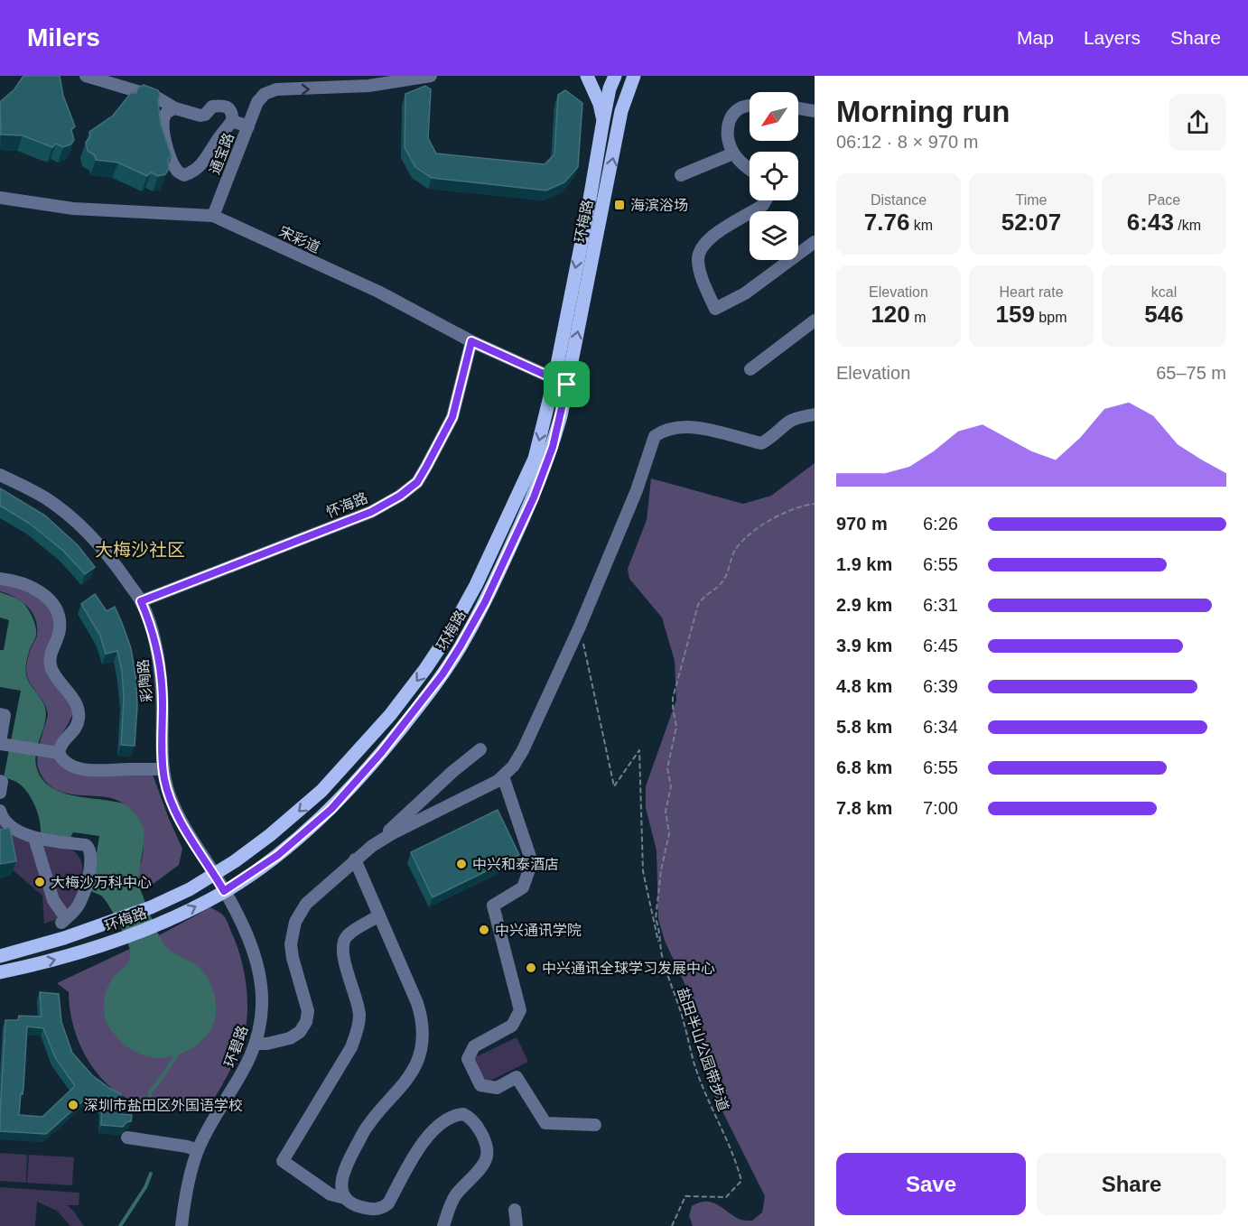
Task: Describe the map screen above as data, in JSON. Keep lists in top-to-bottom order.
{
  "streets": {
    "main road": ["环梅路"],
    "street": [
      "通宝路",
      "宋彩道",
      "怀海路",
      "彩陶路",
      "环碧路"
    ],
    "path": ["盐田半山公园带步道"]
  },
  "crossings": [
    ["通宝路", "宋彩道"],
    ["环梅路", "宋彩道"],
    ["环梅路", "彩陶路"],
    ["环梅路", "环碧路"],
    ["宋彩道", "怀海路"],
    ["怀海路", "彩陶路"],
    ["彩陶路", "环碧路"]
  ],
  "one_way": ["通宝路"],
  "districts": ["大梅沙社区"],
  "places": {
    "transit": ["海滨浴场"],
    "other": [
      "中兴和泰酒店",
      "大梅沙万科中心",
      "中兴通讯学院",
      "中兴通讯全球学习发展中心",
      "深圳市盐田区外国语学校"
    ]
  },
  "north": "bottom left",
  "page": {
    "header": "Milers",
    "nav": ["Map", "Layers", "Share"],
    "heading": ["Morning run", "06:12 · 8 × 970 m"],
    "stats": [
      ["Distance", "7.76 km"],
      ["Time", "52:07"],
      ["Pace", "6:43 /km"],
      ["Elevation", "120 m"],
      ["Heart rate", "159 bpm"],
      ["kcal", "546"]
    ],
    "chart": ["Elevation", "65–75 m"],
    "list": [
      {
        "name": "970 m",
        "note": "6:26"
      },
      {
        "name": "1.9 km",
        "note": "6:55"
      },
      {
        "name": "2.9 km",
        "note": "6:31"
      },
      {
        "name": "3.9 km",
        "note": "6:45"
      },
      {
        "name": "4.8 km",
        "note": "6:39"
      },
      {
        "name": "5.8 km",
        "note": "6:34"
      },
      {
        "name": "6.8 km",
        "note": "6:55"
      },
      {
        "name": "7.8 km",
        "note": "7:00"
      }
    ],
    "buttons": ["Save", "Share"]
  }
}
